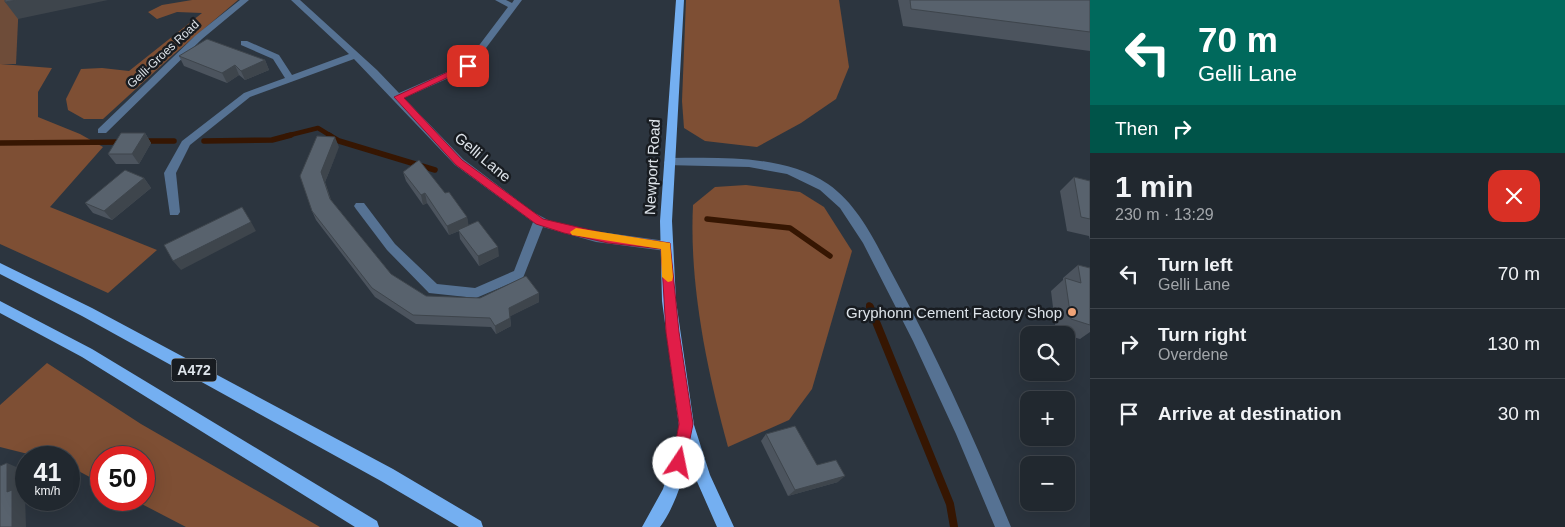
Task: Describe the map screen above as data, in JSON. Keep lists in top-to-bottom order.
{
  "streets": {
    "main road": ["Newport Road", "A472"],
    "street": ["Gelli-Groes Road", "Gelli Lane"]
  },
  "crossings": [
    ["Gelli Lane", "Newport Road"]
  ],
  "places": ["Gryphonn Cement Factory Shop"],
  "page": {
    "turn": ["70 m", "Gelli Lane"],
    "then": "Then",
    "heading": ["1 min", "230 m · 13:29"],
    "list": [
      {
        "name": "Turn left",
        "note": "Gelli Lane",
        "value": "70 m"
      },
      {
        "name": "Turn right",
        "note": "Overdene",
        "value": "130 m"
      },
      {
        "name": "Arrive at destination",
        "value": "30 m"
      }
    ],
    "map_buttons": ["+", "−"],
    "speed": "41 km/h",
    "limit": "50"
  }
}
